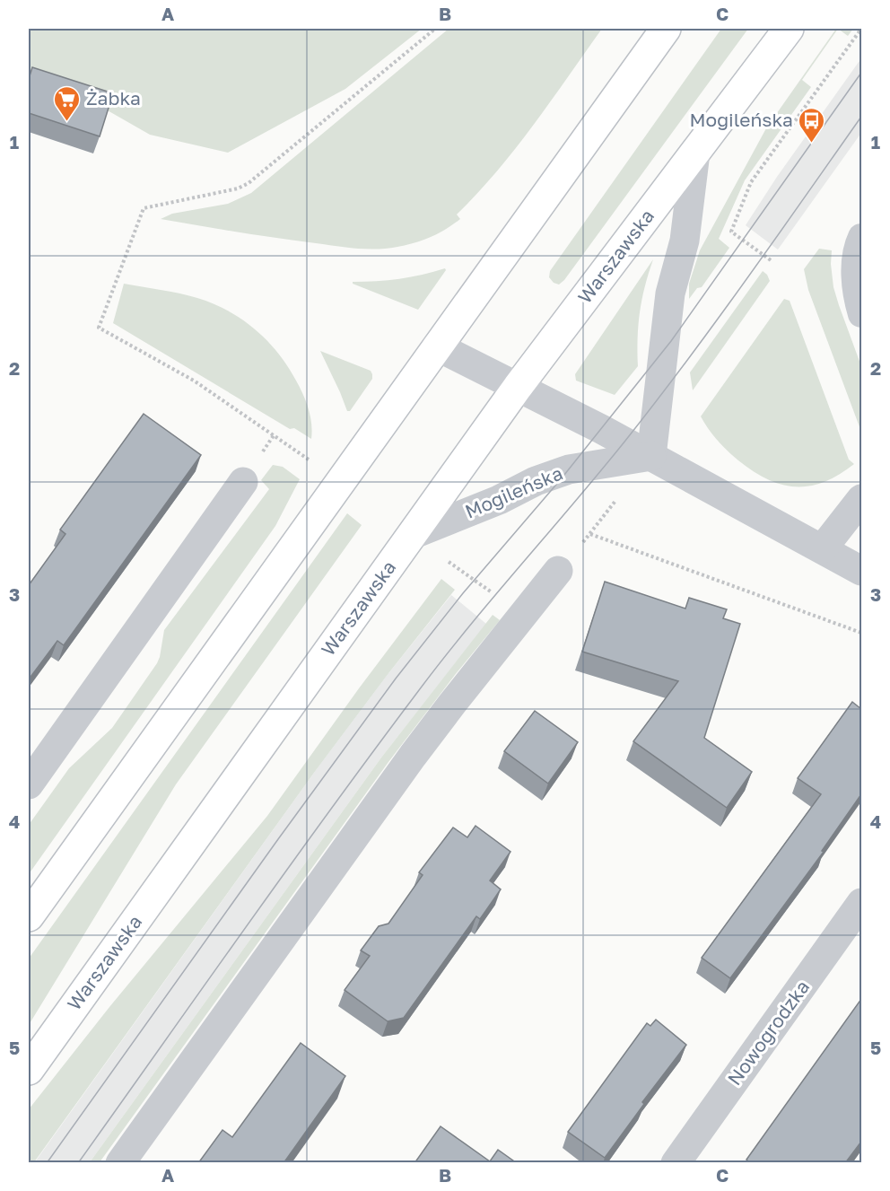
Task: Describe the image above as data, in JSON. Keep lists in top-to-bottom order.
{
  "streets": {
    "main road": ["Warszawska"],
    "street": ["Mogileńska", "Nowogrodzka"]
  },
  "crossings": [
    ["Warszawska", "Mogileńska"]
  ],
  "places": {
    "supermarket": ["Żabka"],
    "bus stop": ["Mogileńska"]
  },
  "grid": {
    "columns": ["A", "B", "C"],
    "rows": [
      "1",
      "2",
      "3",
      "4",
      "5"
    ]
  }
}
